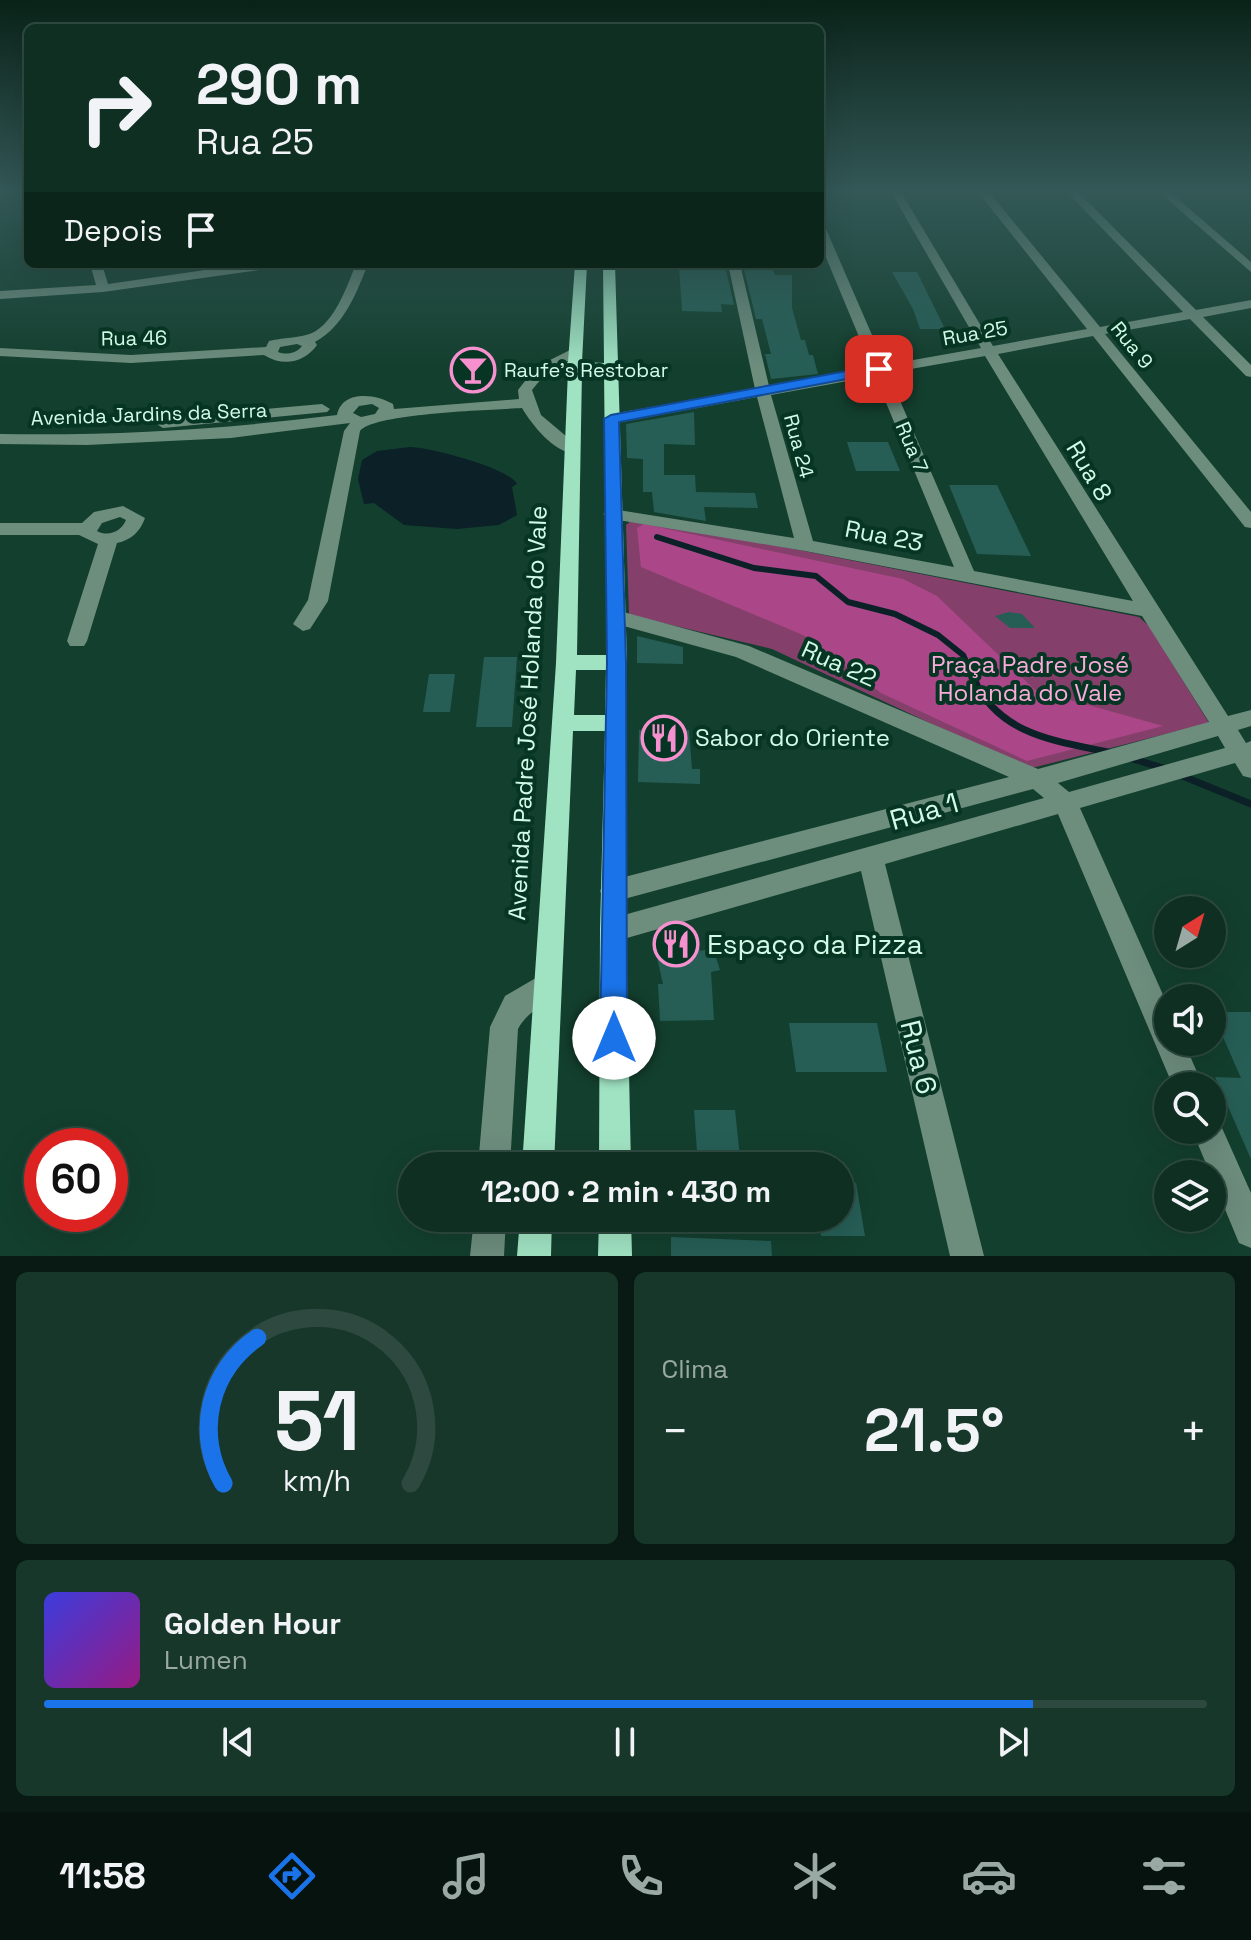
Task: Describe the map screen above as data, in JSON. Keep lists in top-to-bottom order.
{
  "streets": {
    "main road": ["Avenida Padre José Holanda do Vale"],
    "street": [
      "Rua 25",
      "Rua 46",
      "Rua 9",
      "Avenida Jardins da Serra",
      "Rua 24",
      "Rua 7",
      "Rua 8",
      "Rua 23",
      "Rua 22",
      "Rua 1",
      "Rua 6"
    ]
  },
  "crossings": [
    ["Rua 25", "Rua 9"],
    ["Rua 25", "Rua 24"],
    ["Rua 25", "Rua 7"],
    ["Rua 25", "Rua 8"],
    ["Rua 24", "Rua 23"],
    ["Rua 7", "Rua 23"],
    ["Rua 8", "Rua 23"],
    ["Rua 8", "Rua 1"],
    ["Rua 22", "Rua 1"],
    ["Rua 1", "Rua 6"]
  ],
  "parks": ["Praça Padre José Holanda do Vale"],
  "places": {
    "bar": ["Raufe's Restobar"],
    "restaurant": ["Sabor do Oriente", "Espaço da Pizza"]
  },
  "north": "top right",
  "page": {
    "turn": ["290 m", "Rua 25"],
    "then": "Depois",
    "limit": "60",
    "trip": "12:00 · 2 min · 430 m",
    "tile": "Clima",
    "heat": ["−", "21.5°", "+"],
    "song": ["Golden Hour", "Lumen"],
    "tabs": "11:58",
    "gauge": ["51", "km/h"]
  }
}
